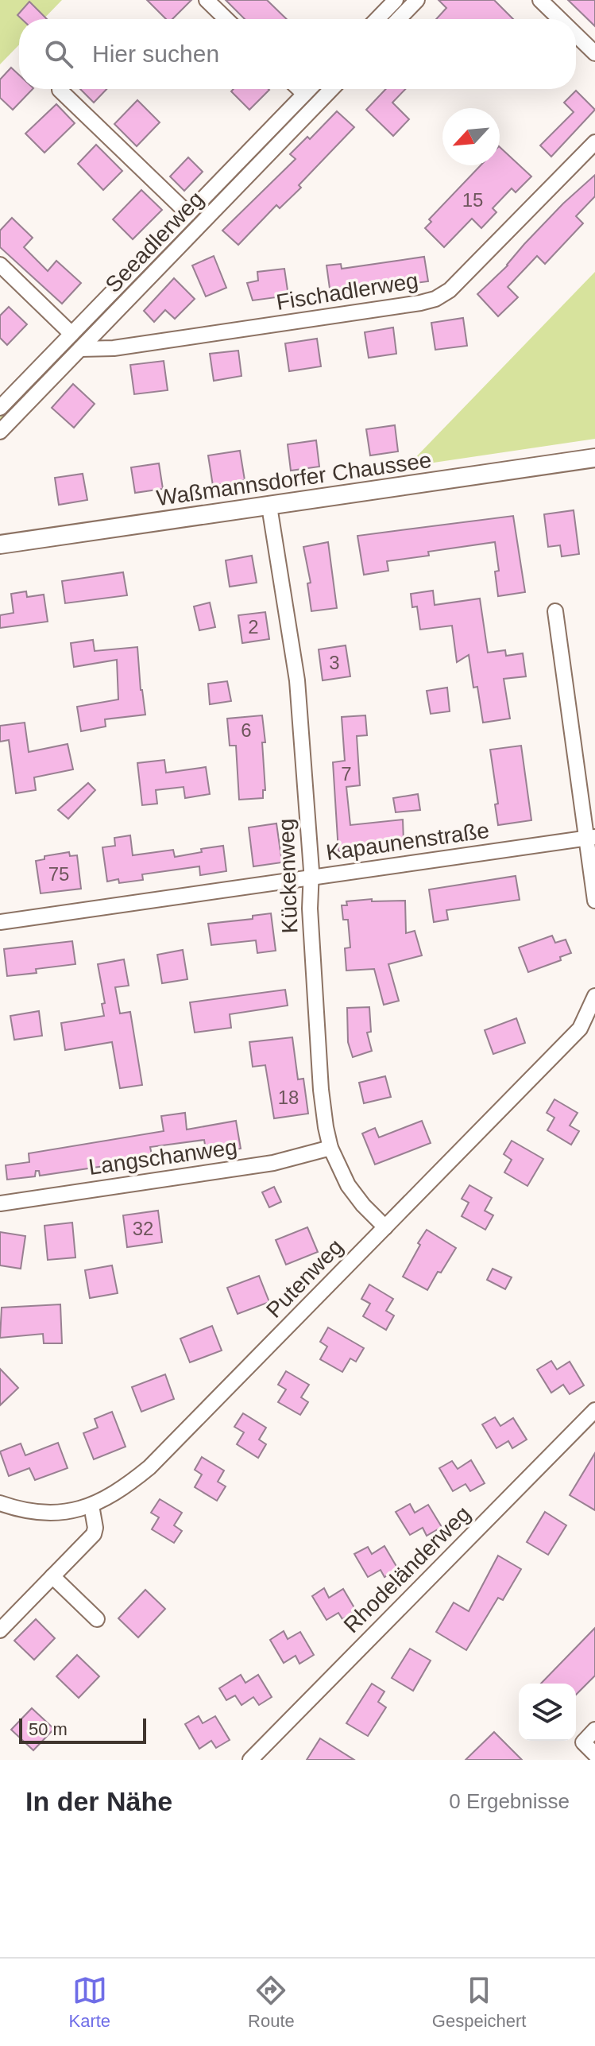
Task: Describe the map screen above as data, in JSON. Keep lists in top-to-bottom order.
{
  "streets": {
    "street": [
      "Seeadlerweg",
      "Fischadlerweg",
      "Waßmannsdorfer Chaussee",
      "Kapaunenstraße",
      "Kückenweg",
      "Langschanweg",
      "Putenweg",
      "Rhodeländerweg"
    ]
  },
  "crossings": [
    ["Seeadlerweg", "Fischadlerweg"],
    ["Waßmannsdorfer Chaussee", "Kückenweg"],
    ["Kapaunenstraße", "Kückenweg"],
    ["Kückenweg", "Langschanweg"],
    ["Kückenweg", "Putenweg"]
  ],
  "house_numbers": [
    "15",
    "2",
    "3",
    "6",
    "7",
    "75",
    "18",
    "32"
  ],
  "scale_bar": "50 m",
  "north": "bottom left",
  "page": {
    "search": "Hier suchen",
    "scale": "50 m",
    "heading": ["In der Nähe", "0 Ergebnisse"],
    "nav": ["Karte", "Route", "Gespeichert"]
  }
}
